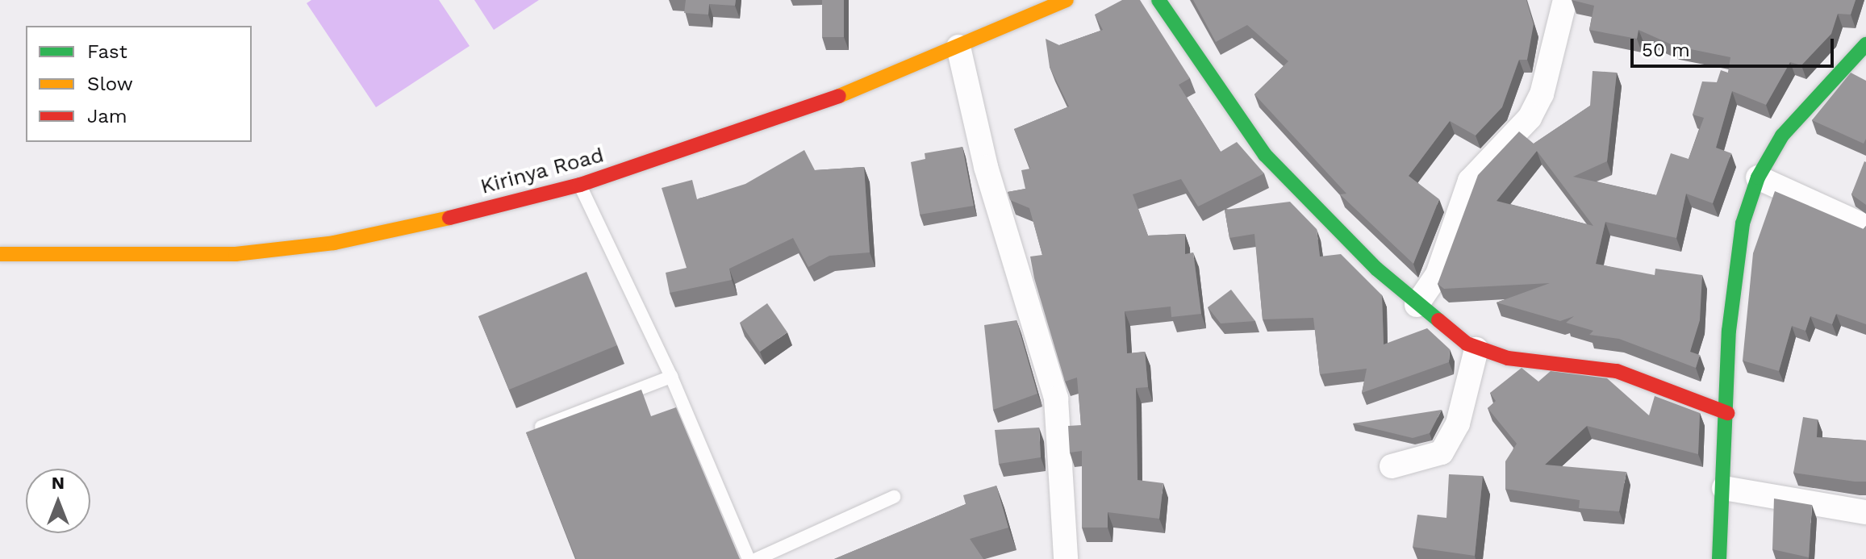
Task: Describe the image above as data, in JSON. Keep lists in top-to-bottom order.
{
  "streets": {
    "street": ["Kirinya Road"]
  },
  "legend": ["Fast", "Slow", "Jam"],
  "scale_bar": "50 m",
  "north": "top"
}
